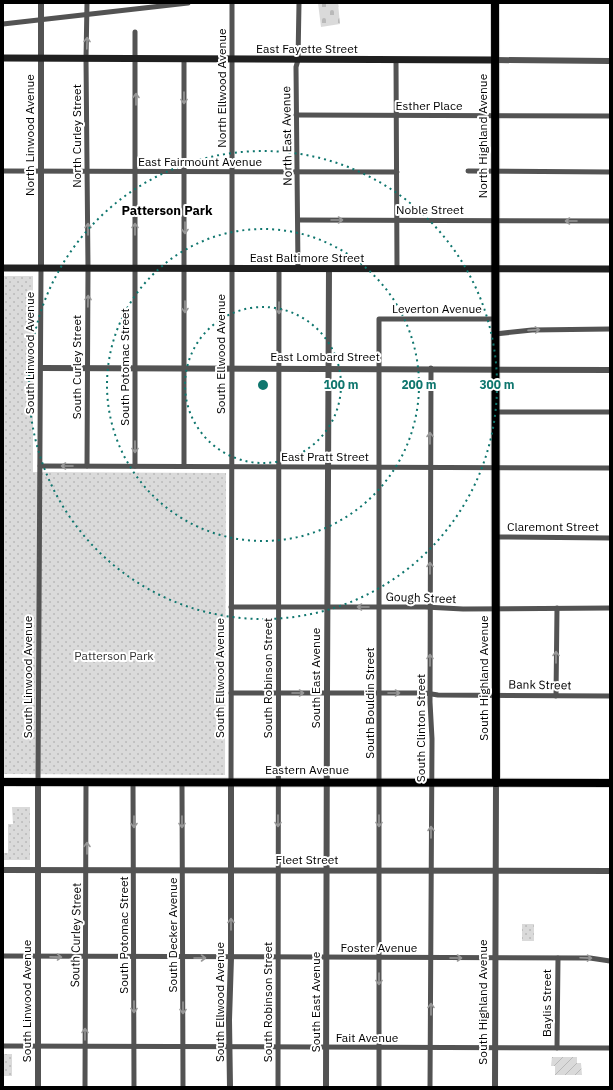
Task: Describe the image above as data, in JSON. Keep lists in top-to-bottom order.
{
  "streets": {
    "main road": [
      "East Fayette Street",
      "North Highland Avenue",
      "East Baltimore Street",
      "South Highland Avenue",
      "Eastern Avenue"
    ],
    "street": [
      "North Ellwood Avenue",
      "Esther Place",
      "North Linwood Avenue",
      "North Curley Street",
      "North East Avenue",
      "East Fairmount Avenue",
      "Noble Street",
      "Leverton Avenue",
      "South Linwood Avenue",
      "South Ellwood Avenue",
      "East Lombard Street",
      "South Curley Street",
      "South Potomac Street",
      "East Pratt Street",
      "Claremont Street",
      "Gough Street",
      "South Robinson Street",
      "South East Avenue",
      "Bank Street",
      "South Bouldin Street",
      "South Clinton Street",
      "Fleet Street",
      "South Decker Avenue",
      "Foster Avenue",
      "Baylis Street",
      "Fait Avenue"
    ]
  },
  "crossings": [
    ["East Fayette Street", "North Ellwood Avenue"],
    ["East Fayette Street", "North Linwood Avenue"],
    ["East Fayette Street", "North Curley Street"],
    ["East Fayette Street", "North East Avenue"],
    ["East Fayette Street", "North Highland Avenue"],
    ["East Fayette Street", "South Potomac Street"],
    ["North Ellwood Avenue", "East Fairmount Avenue"],
    ["North Ellwood Avenue", "East Baltimore Street"],
    ["North Ellwood Avenue", "South Ellwood Avenue"],
    ["Esther Place", "North East Avenue"],
    ["Esther Place", "North Highland Avenue"],
    ["North Linwood Avenue", "East Fairmount Avenue"],
    ["North Linwood Avenue", "East Baltimore Street"],
    ["North Linwood Avenue", "South Linwood Avenue"],
    ["North Curley Street", "East Fairmount Avenue"],
    ["North Curley Street", "East Baltimore Street"],
    ["North Curley Street", "South Curley Street"],
    ["North East Avenue", "East Fairmount Avenue"],
    ["North East Avenue", "Noble Street"],
    ["North East Avenue", "East Baltimore Street"],
    ["North Highland Avenue", "Noble Street"],
    ["North Highland Avenue", "East Baltimore Street"],
    ["North Highland Avenue", "South Highland Avenue"],
    ["East Fairmount Avenue", "South Potomac Street"],
    ["East Baltimore Street", "South Linwood Avenue"],
    ["East Baltimore Street", "South Ellwood Avenue"],
    ["East Baltimore Street", "South Curley Street"],
    ["East Baltimore Street", "South Potomac Street"],
    ["East Baltimore Street", "South Robinson Street"],
    ["East Baltimore Street", "South East Avenue"],
    ["East Baltimore Street", "South Highland Avenue"],
    ["Leverton Avenue", "South Highland Avenue"],
    ["Leverton Avenue", "South Bouldin Street"],
    ["South Linwood Avenue", "East Lombard Street"],
    ["South Linwood Avenue", "East Pratt Street"],
    ["South Linwood Avenue", "Eastern Avenue"],
    ["South Linwood Avenue", "Fleet Street"],
    ["South Linwood Avenue", "Foster Avenue"],
    ["South Linwood Avenue", "Fait Avenue"],
    ["South Ellwood Avenue", "East Lombard Street"],
    ["South Ellwood Avenue", "East Pratt Street"],
    ["South Ellwood Avenue", "Gough Street"],
    ["South Ellwood Avenue", "Bank Street"],
    ["South Ellwood Avenue", "Eastern Avenue"],
    ["South Ellwood Avenue", "Fleet Street"],
    ["South Ellwood Avenue", "Foster Avenue"],
    ["South Ellwood Avenue", "Fait Avenue"],
    ["East Lombard Street", "South Curley Street"],
    ["East Lombard Street", "South Potomac Street"],
    ["East Lombard Street", "South Robinson Street"],
    ["East Lombard Street", "South East Avenue"],
    ["East Lombard Street", "South Highland Avenue"],
    ["East Lombard Street", "South Bouldin Street"],
    ["East Lombard Street", "South Clinton Street"],
    ["South Curley Street", "East Pratt Street"],
    ["South Curley Street", "Eastern Avenue"],
    ["South Curley Street", "Fleet Street"],
    ["South Curley Street", "Foster Avenue"],
    ["South Curley Street", "Fait Avenue"],
    ["South Potomac Street", "East Pratt Street"],
    ["South Potomac Street", "Eastern Avenue"],
    ["South Potomac Street", "Fleet Street"],
    ["South Potomac Street", "Foster Avenue"],
    ["South Potomac Street", "Fait Avenue"],
    ["East Pratt Street", "South Robinson Street"],
    ["East Pratt Street", "South East Avenue"],
    ["East Pratt Street", "South Highland Avenue"],
    ["East Pratt Street", "South Bouldin Street"],
    ["East Pratt Street", "South Clinton Street"],
    ["Claremont Street", "South Highland Avenue"],
    ["Gough Street", "South Robinson Street"],
    ["Gough Street", "South East Avenue"],
    ["Gough Street", "South Highland Avenue"],
    ["Gough Street", "South Bouldin Street"],
    ["Gough Street", "South Clinton Street"],
    ["South Robinson Street", "Bank Street"],
    ["South Robinson Street", "Eastern Avenue"],
    ["South Robinson Street", "Fleet Street"],
    ["South Robinson Street", "Foster Avenue"],
    ["South Robinson Street", "Fait Avenue"],
    ["South East Avenue", "Bank Street"],
    ["South East Avenue", "Eastern Avenue"],
    ["South East Avenue", "Fleet Street"],
    ["South East Avenue", "Foster Avenue"],
    ["South East Avenue", "Fait Avenue"],
    ["South Highland Avenue", "Bank Street"],
    ["South Highland Avenue", "Eastern Avenue"],
    ["South Highland Avenue", "Fleet Street"],
    ["South Highland Avenue", "Foster Avenue"],
    ["South Highland Avenue", "Fait Avenue"],
    ["Bank Street", "South Bouldin Street"],
    ["Bank Street", "South Clinton Street"],
    ["South Bouldin Street", "Eastern Avenue"],
    ["South Bouldin Street", "Fleet Street"],
    ["South Bouldin Street", "Foster Avenue"],
    ["South Bouldin Street", "Fait Avenue"],
    ["South Clinton Street", "Eastern Avenue"],
    ["South Clinton Street", "Fleet Street"],
    ["South Clinton Street", "Foster Avenue"],
    ["South Clinton Street", "Fait Avenue"],
    ["Eastern Avenue", "South Decker Avenue"],
    ["Fleet Street", "South Decker Avenue"],
    ["South Decker Avenue", "Foster Avenue"],
    ["South Decker Avenue", "Fait Avenue"],
    ["Foster Avenue", "Baylis Street"],
    ["Baylis Street", "Fait Avenue"]
  ],
  "one_way": [
    "North Curley Street",
    "South Curley Street",
    "South Clinton Street",
    "South Decker Avenue"
  ],
  "districts": ["Patterson Park"],
  "parks": ["Patterson Park"],
  "rings": ["100 m", "200 m", "300 m"]
}
